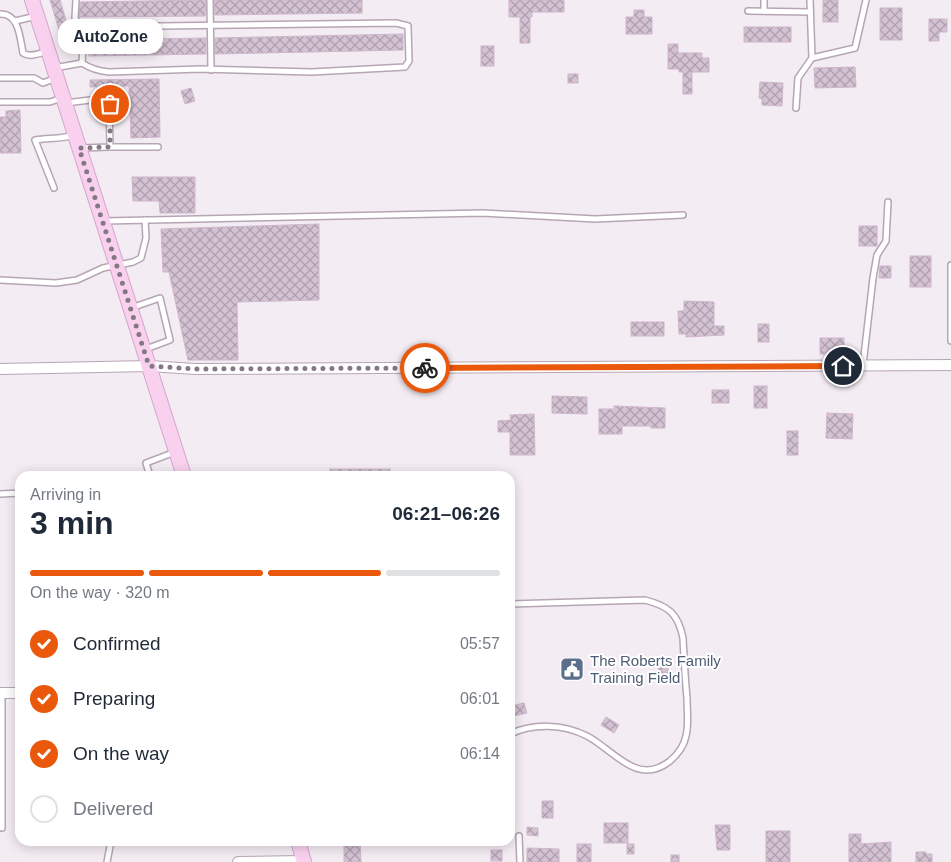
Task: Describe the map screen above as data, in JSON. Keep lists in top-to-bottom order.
{
  "places": {
    "other": ["AutoZone"],
    "public building": ["The Roberts Family Training Field"]
  },
  "page": {
    "bubble": "AutoZone",
    "heading": ["3 min", "Arriving in", "06:21–06:26"],
    "bar": "On the way · 320 m",
    "list": [
      ["Confirmed", "05:57"],
      ["Preparing", "06:01"],
      ["On the way", "06:14"],
      "Delivered"
    ]
  }
}
